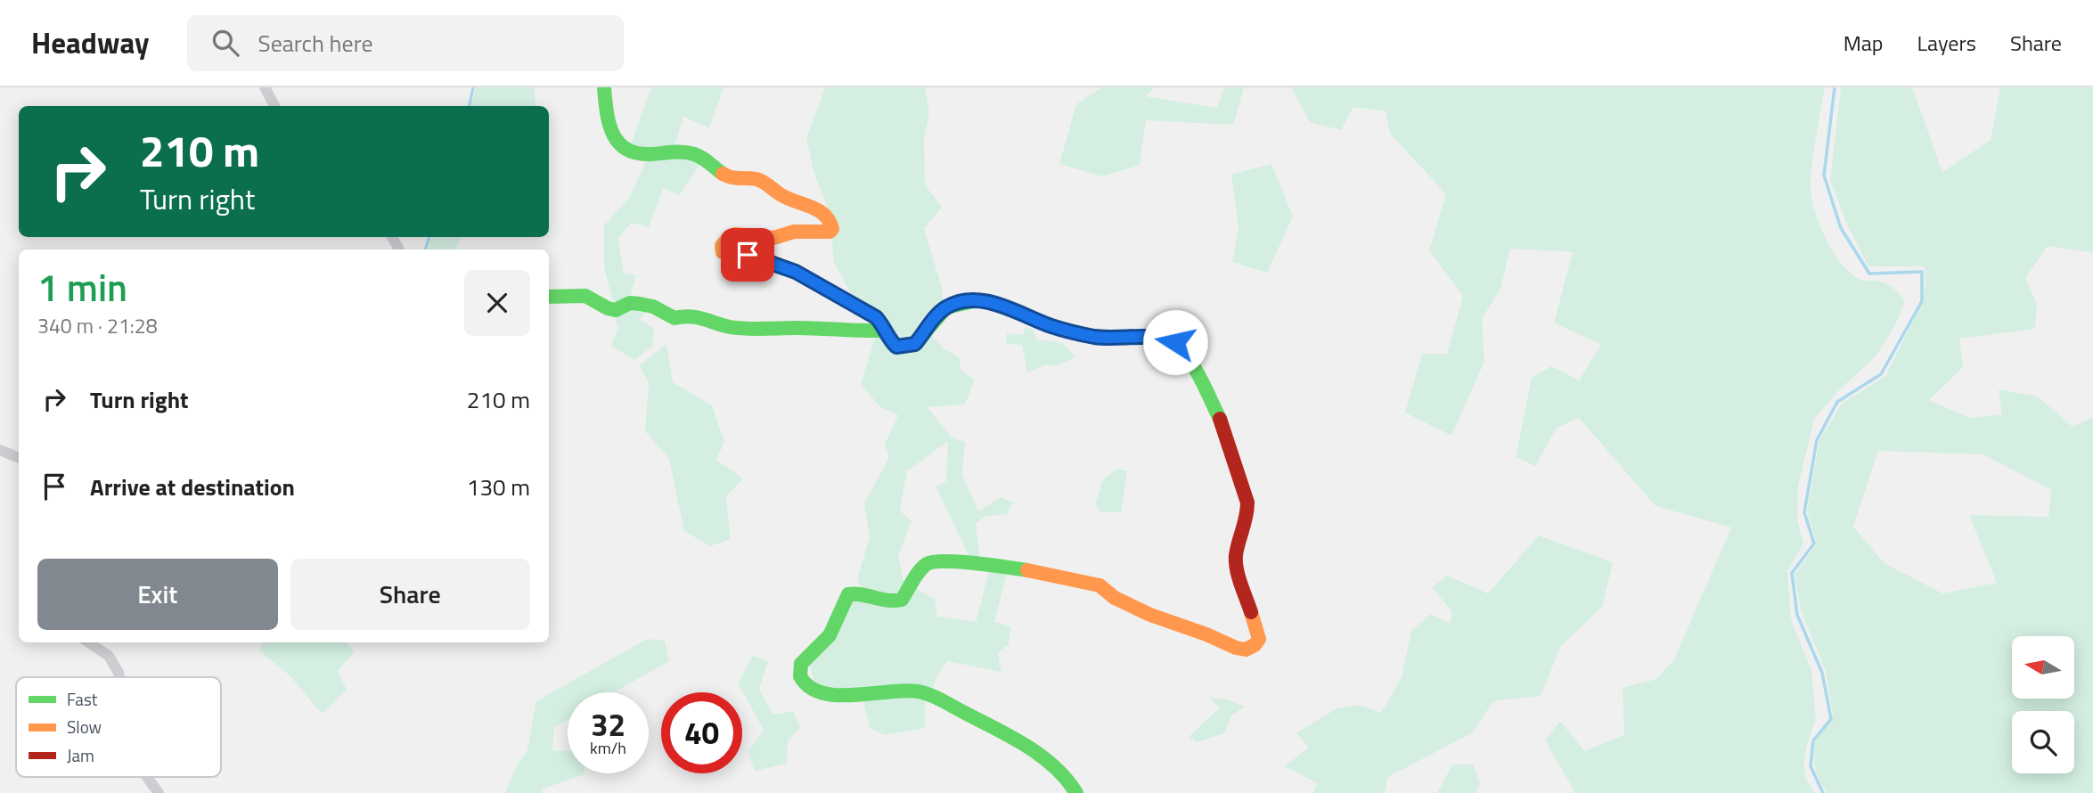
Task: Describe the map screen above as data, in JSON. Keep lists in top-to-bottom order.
{
  "legend": ["Fast", "Slow", "Jam"],
  "north": "left",
  "page": {
    "header": "Headway",
    "search": "Search here",
    "nav": ["Map", "Layers", "Share"],
    "turn": ["210 m", "Turn right"],
    "heading": ["1 min", "340 m · 21:28"],
    "list": [
      {
        "name": "Turn right",
        "value": "210 m"
      },
      {
        "name": "Arrive at destination",
        "value": "130 m"
      }
    ],
    "buttons": ["Exit", "Share"],
    "speed": "32 km/h",
    "limit": "40"
  }
}
